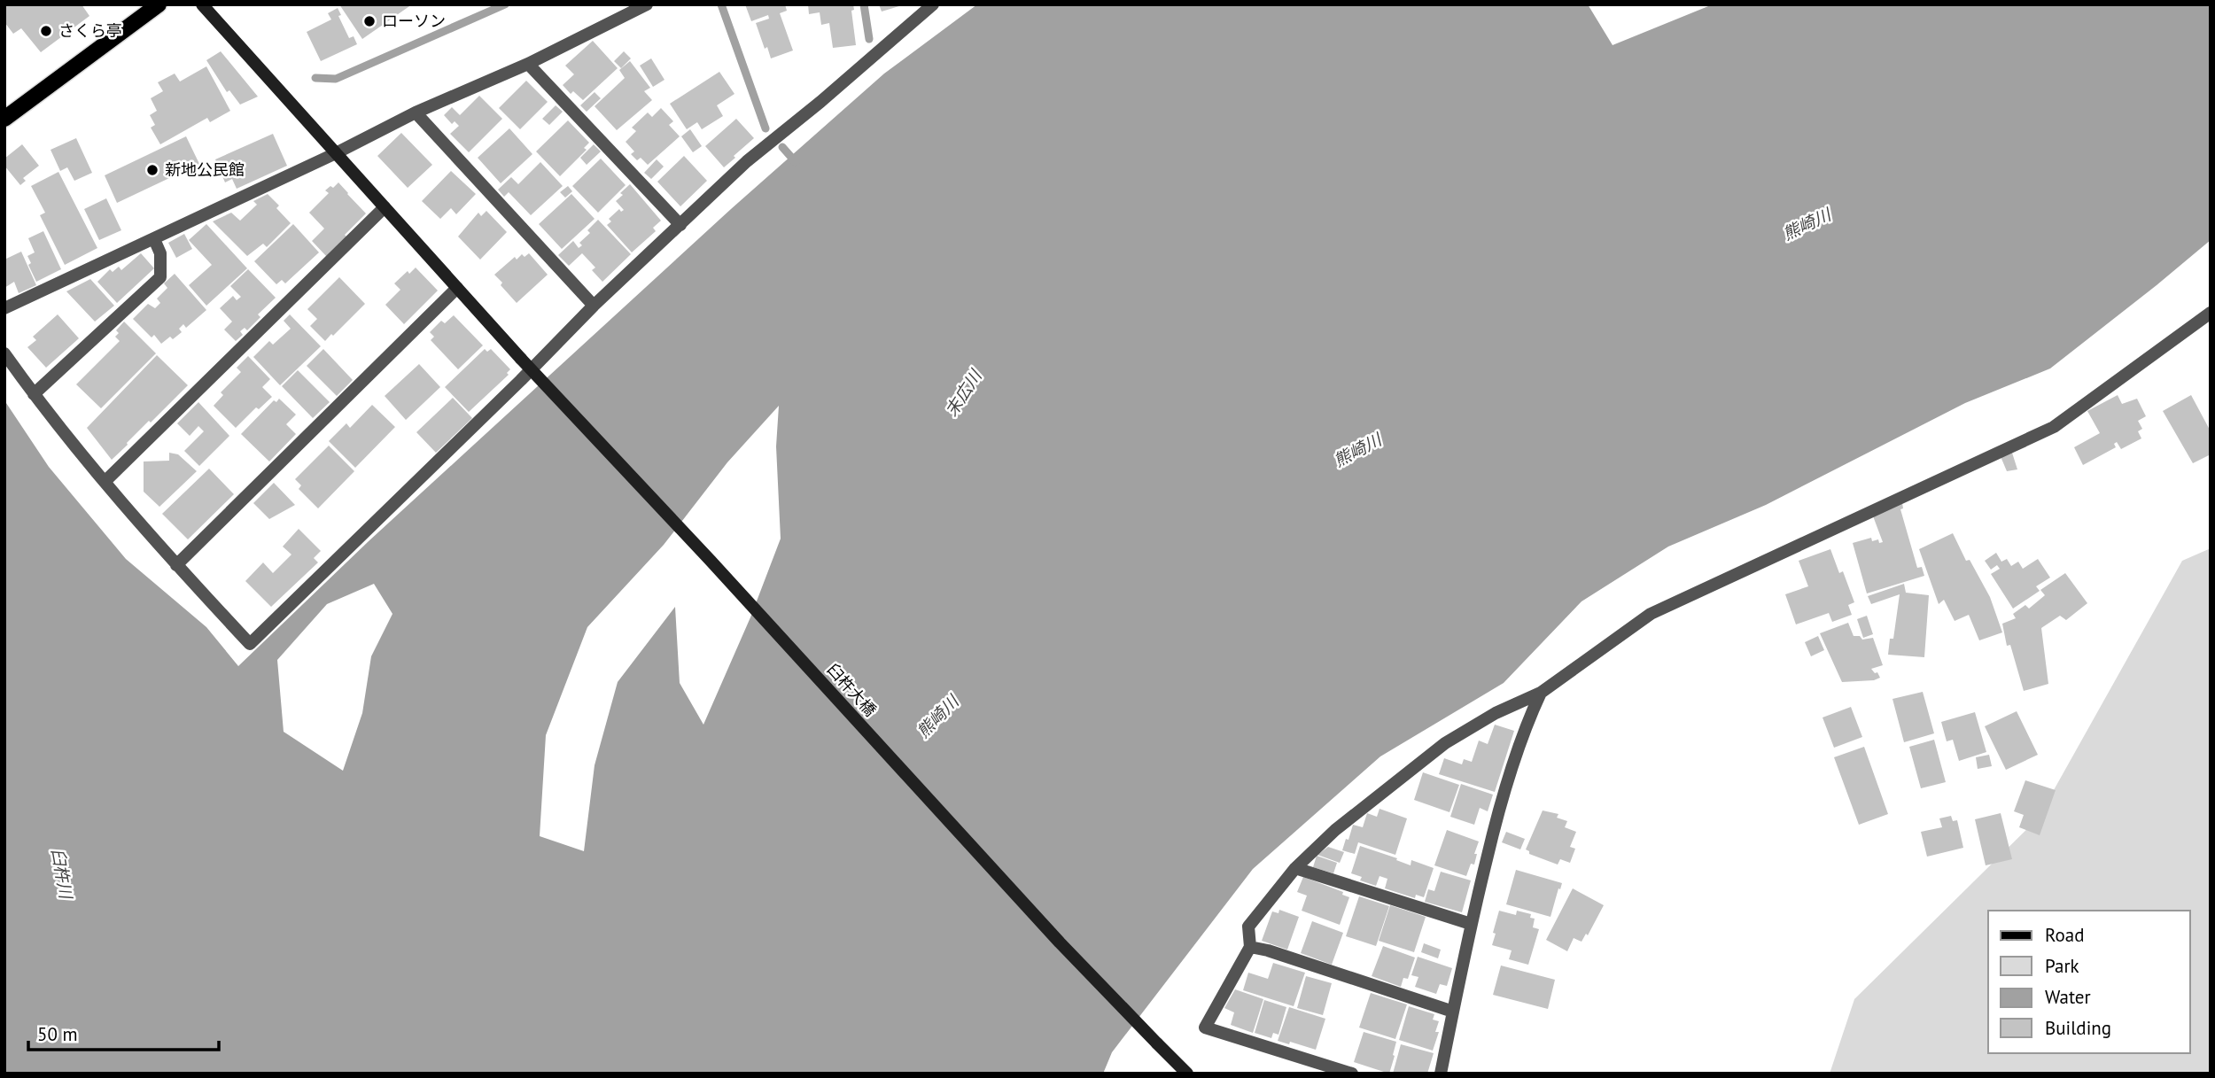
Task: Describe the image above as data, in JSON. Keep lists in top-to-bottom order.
{
  "streets": {
    "street": ["臼杵大橋"]
  },
  "water": ["熊崎川", "末広川", "臼杵川"],
  "places": ["ローソン", "さくら亭", "新地公民館"],
  "legend": [
    "Road",
    "Park",
    "Water",
    "Building"
  ],
  "scale_bar": "50 m"
}
